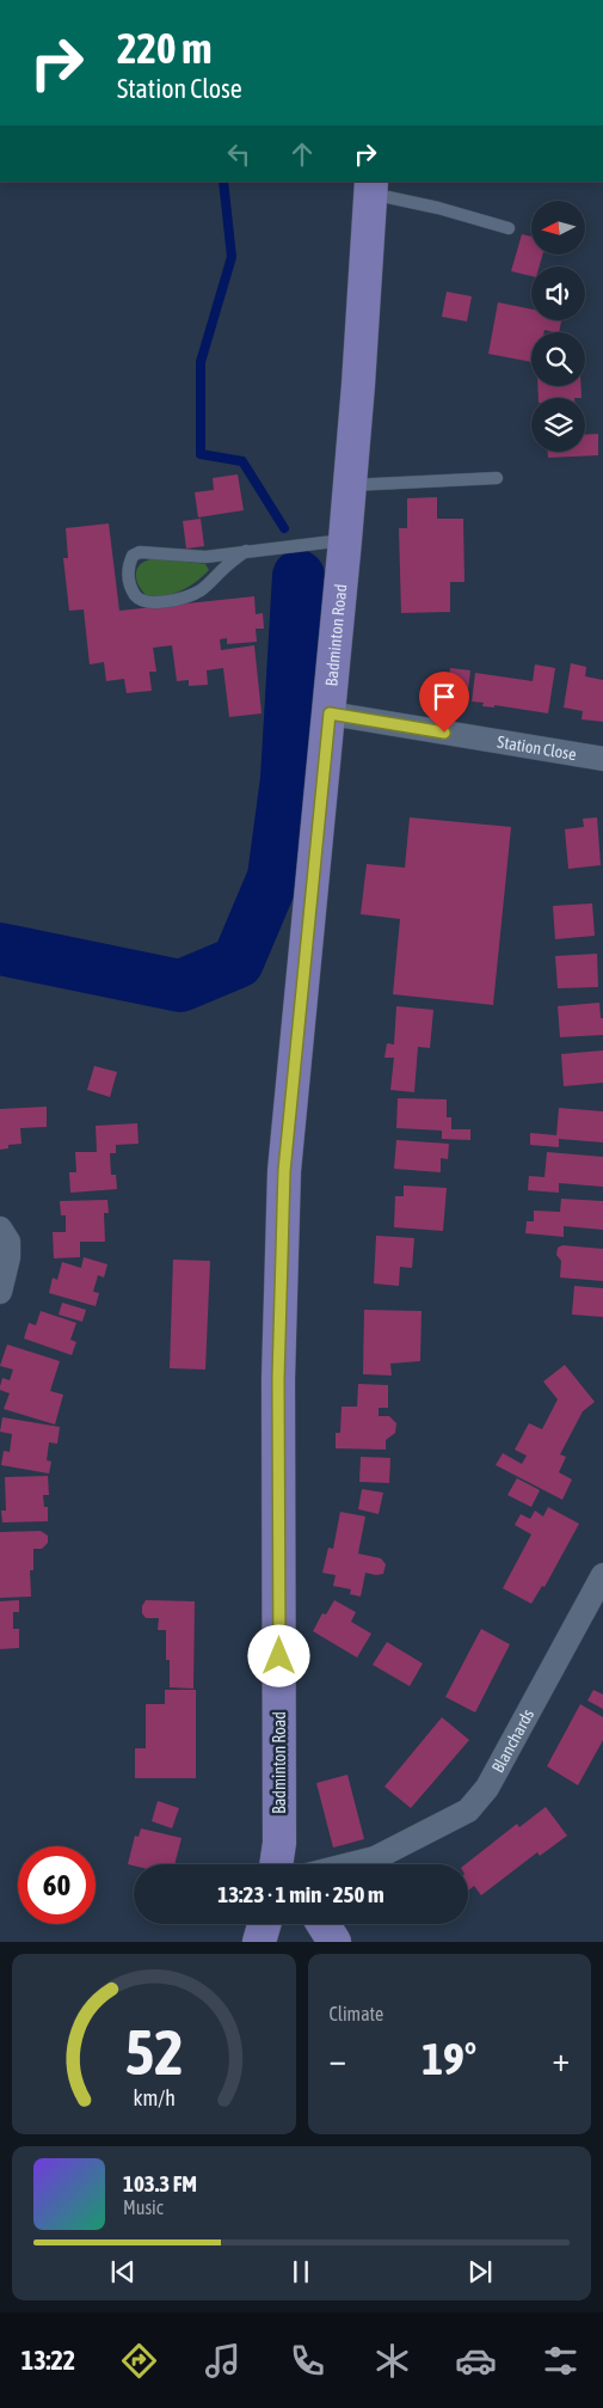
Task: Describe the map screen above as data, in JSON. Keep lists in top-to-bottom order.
{
  "streets": {
    "main road": ["Badminton Road"],
    "street": ["Station Close", "Blanchards"]
  },
  "crossings": [
    ["Badminton Road", "Station Close"]
  ],
  "north": "left",
  "page": {
    "turn": ["220 m", "Station Close"],
    "limit": "60",
    "trip": "13:23 · 1 min · 250 m",
    "tile": "Climate",
    "heat": ["−", "19°", "+"],
    "song": ["103.3 FM", "Music"],
    "tabs": "13:22",
    "gauge": ["52", "km/h"]
  }
}
